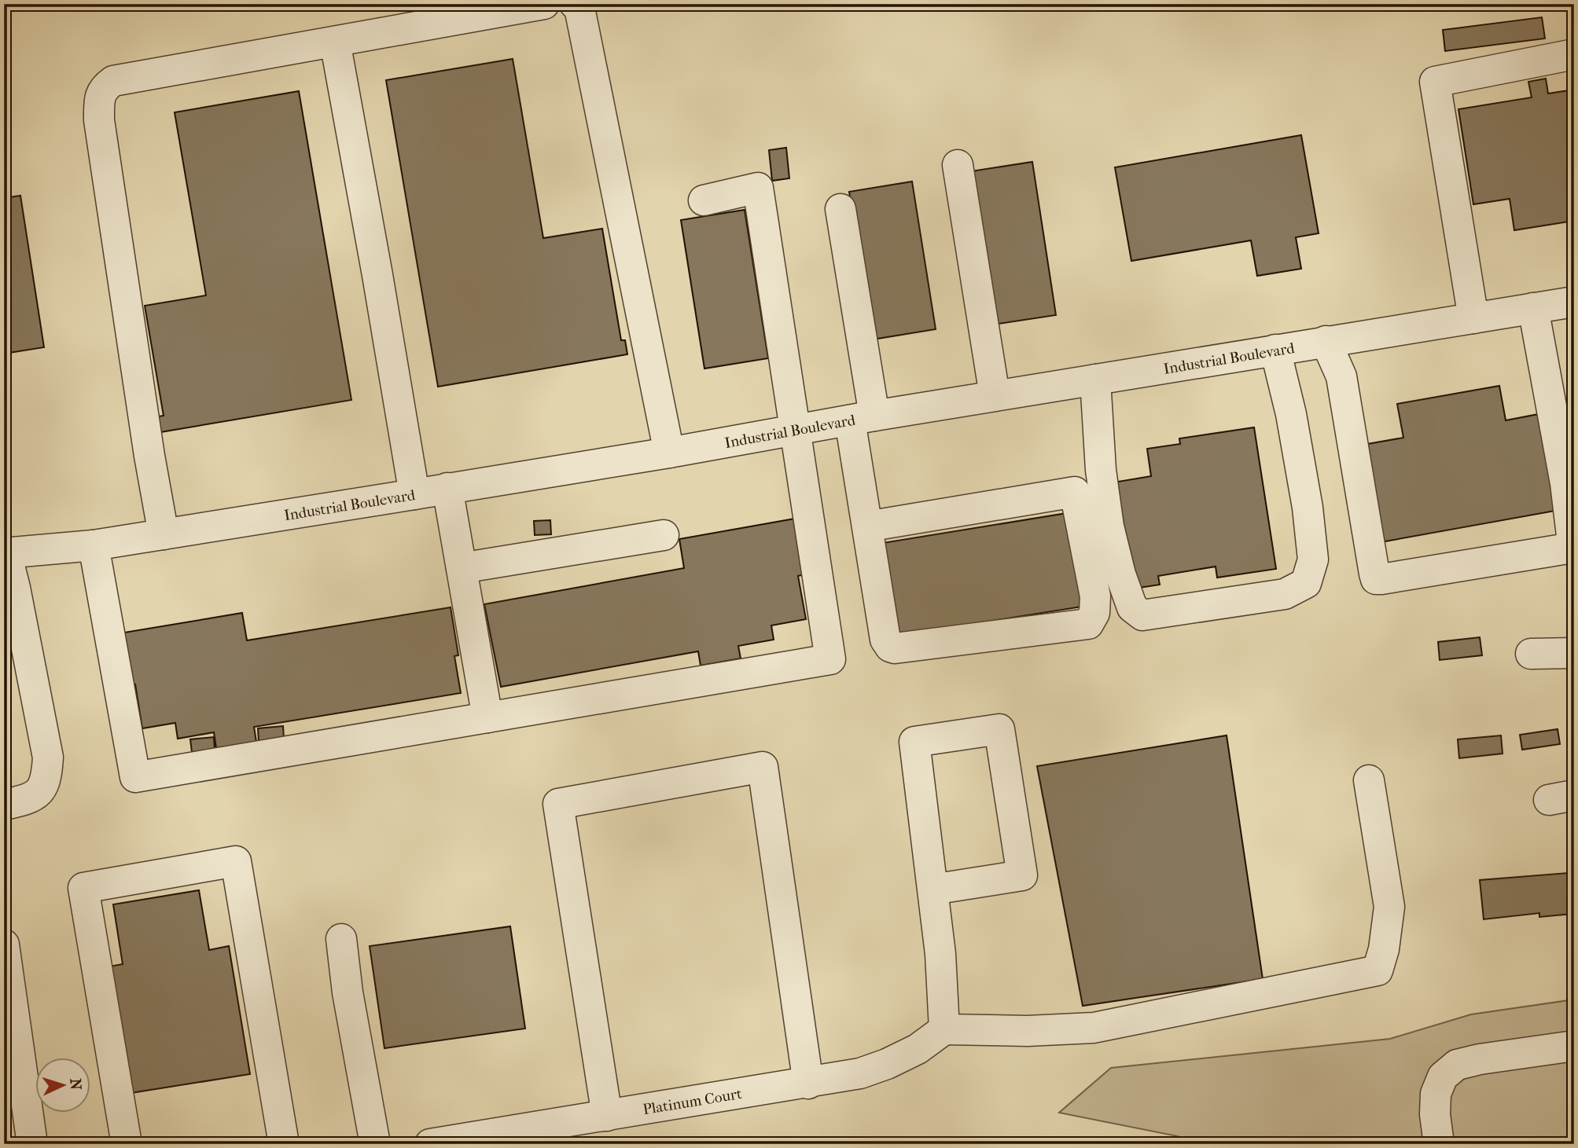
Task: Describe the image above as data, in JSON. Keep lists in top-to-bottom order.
{
  "streets": {
    "street": ["Industrial Boulevard", "Platinum Court"]
  },
  "north": "right"
}
